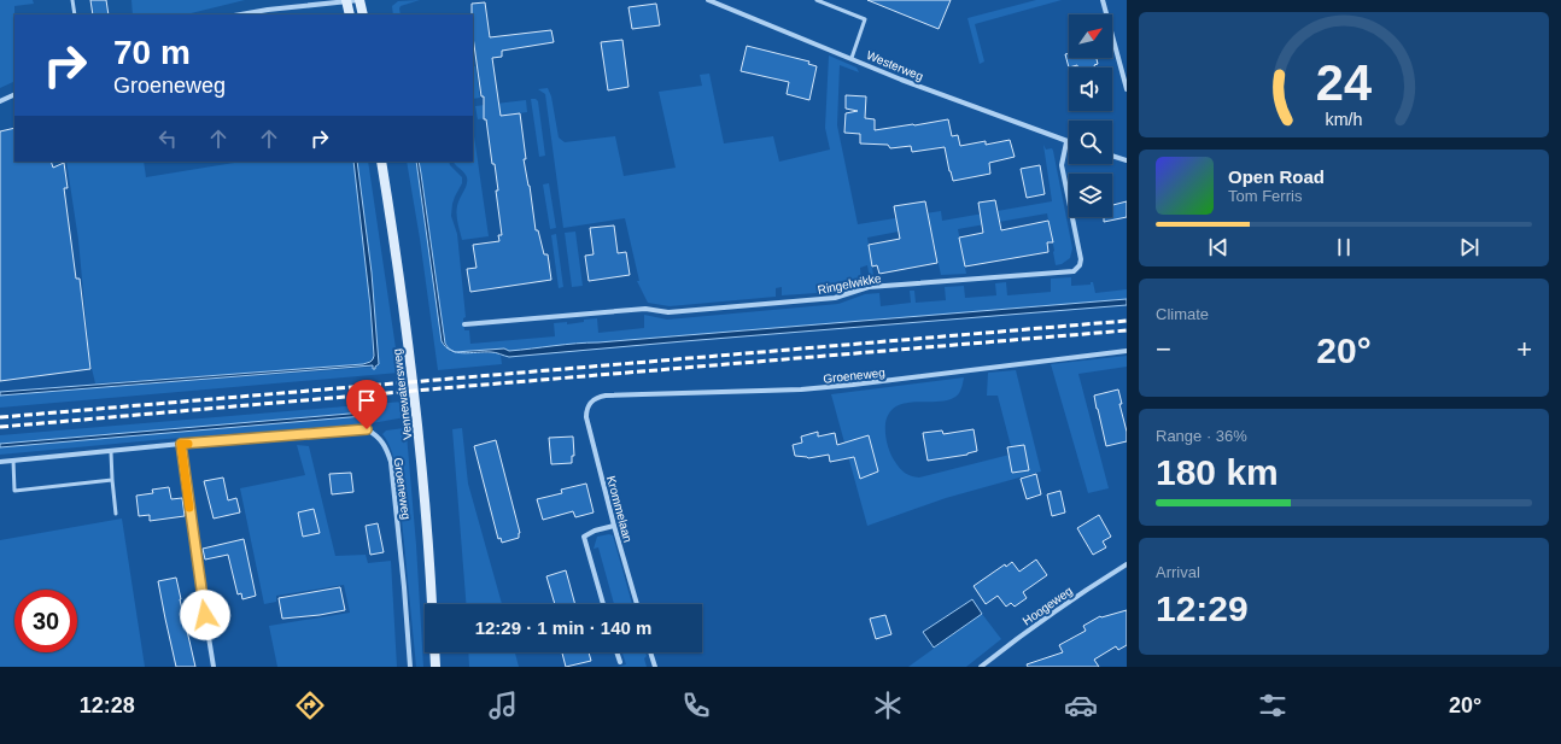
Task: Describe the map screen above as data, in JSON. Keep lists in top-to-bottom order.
{
  "streets": {
    "street": [
      "Westerweg",
      "Ringelwikke",
      "Groeneweg",
      "Vennewatersweg",
      "Krommelaan",
      "Hoogeweg"
    ]
  },
  "crossings": [
    ["Westerweg", "Ringelwikke"],
    ["Groeneweg", "Krommelaan"]
  ],
  "north": "top right",
  "page": {
    "turn": ["70 m", "Groeneweg"],
    "song": ["Open Road", "Tom Ferris"],
    "tile": [
      "Climate",
      ["Range · 36%", "180 km"],
      ["Arrival", "12:29"]
    ],
    "heat": ["−", "20°", "+"],
    "limit": "30",
    "trip": "12:29 · 1 min · 140 m",
    "tabs": ["12:28", "20°"],
    "gauge": ["24", "km/h"]
  }
}
